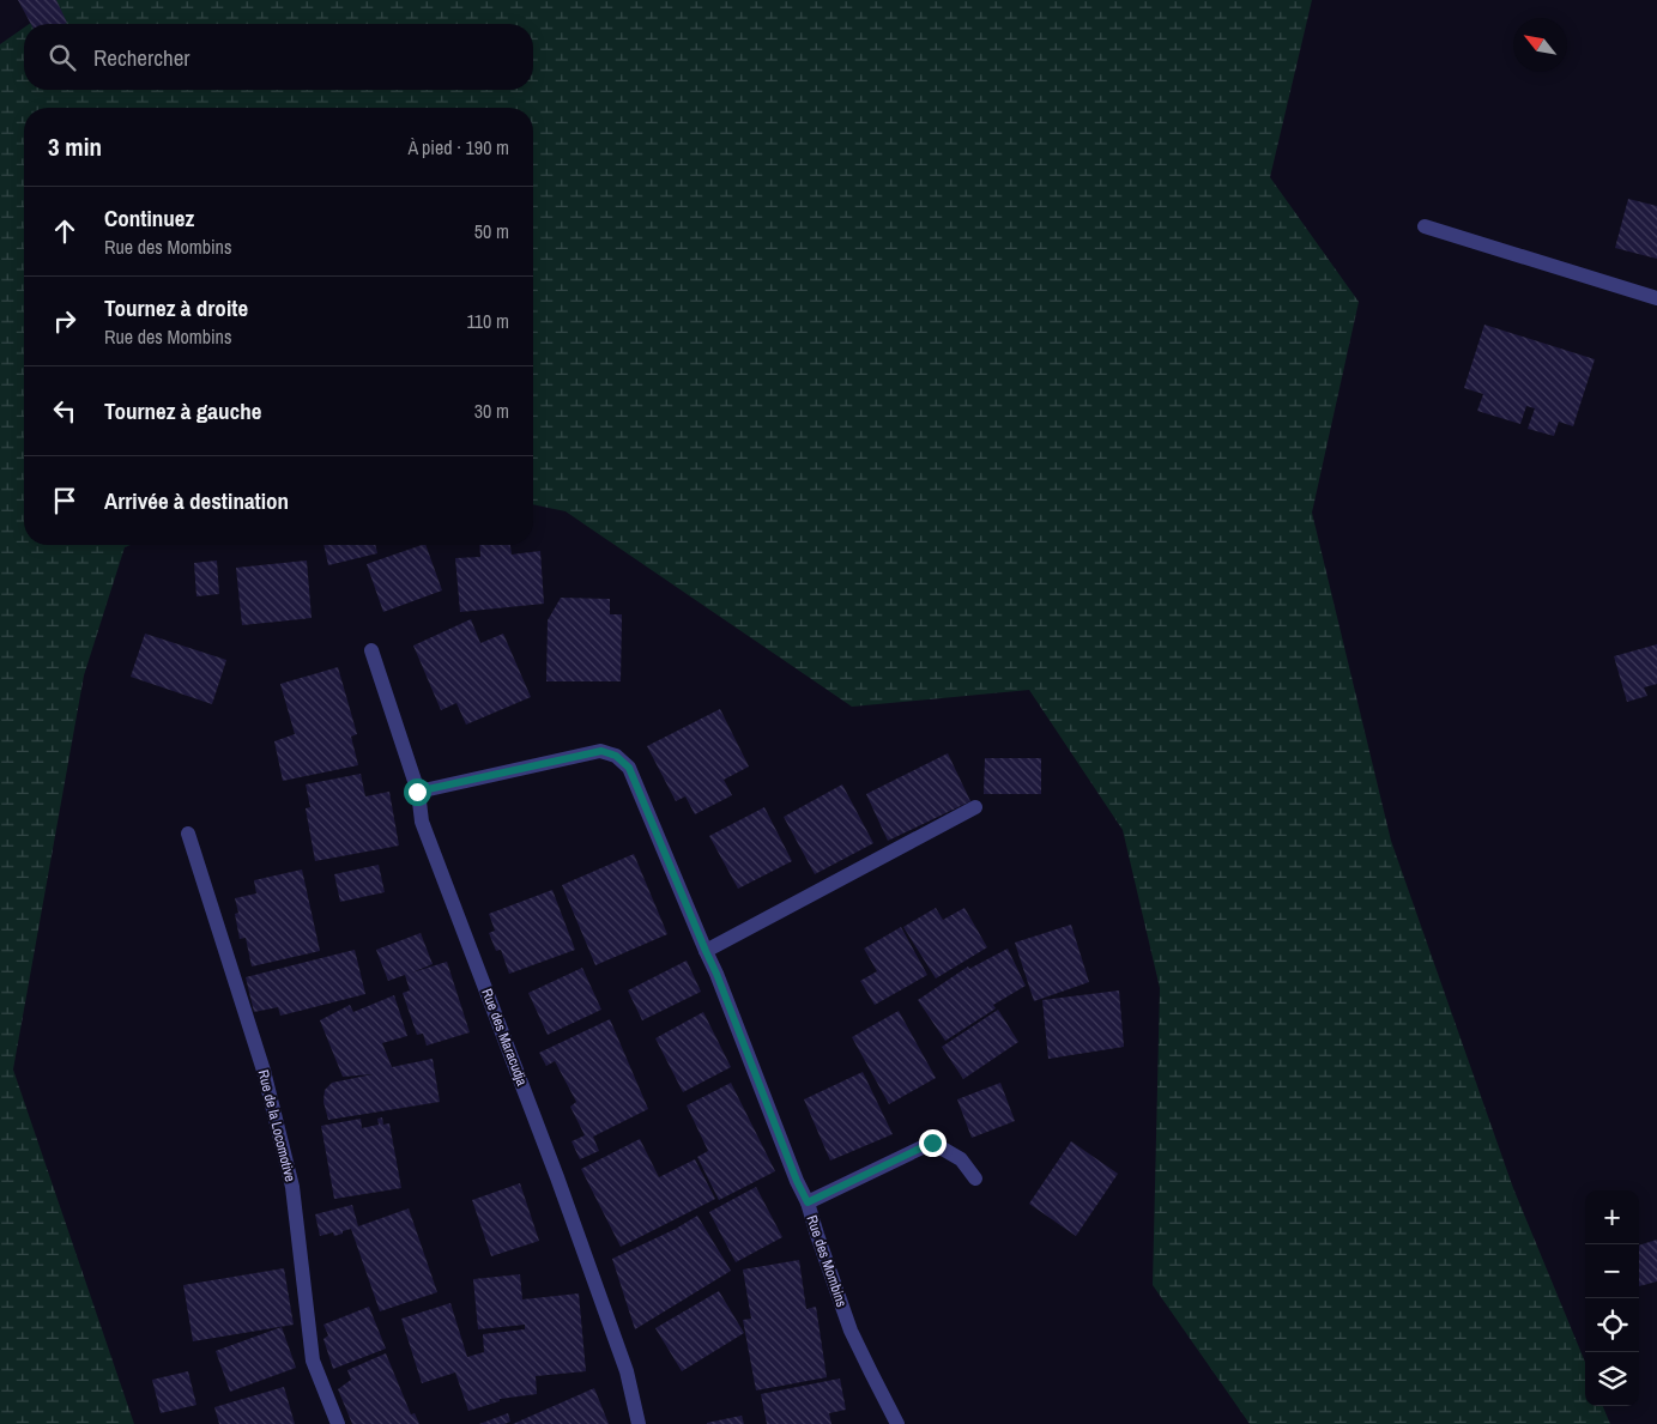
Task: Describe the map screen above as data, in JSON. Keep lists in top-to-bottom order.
{
  "streets": {
    "street": ["Rue des Maracudja", "Rue de la Locomotive", "Rue des Mombins"]
  },
  "crossings": [
    ["Rue des Maracudja", "Rue des Mombins"]
  ],
  "north": "top left",
  "page": {
    "search": "Rechercher",
    "heading": ["3 min", "À pied · 190 m"],
    "list": [
      ["Continuez", "Rue des Mombins", "50 m"],
      ["Tournez à droite", "Rue des Mombins", "110 m"],
      ["Tournez à gauche", "30 m"],
      "Arrivée à destination"
    ],
    "map_buttons": ["+", "−"]
  }
}
